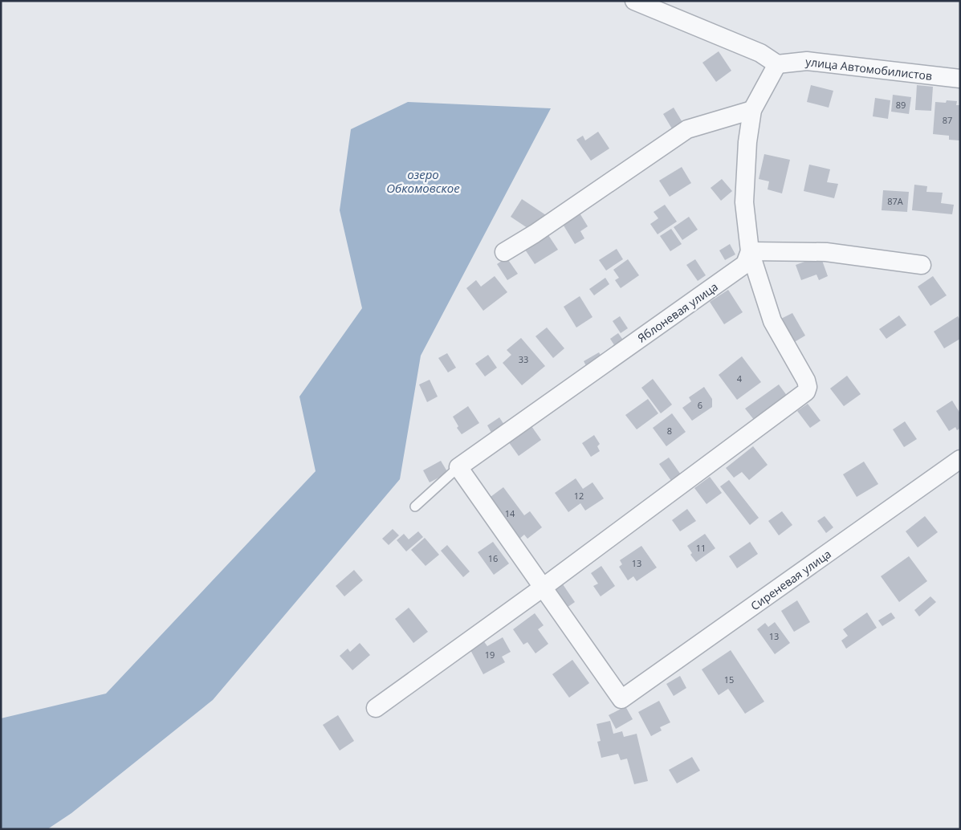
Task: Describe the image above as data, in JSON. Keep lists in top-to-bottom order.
{
  "streets": {
    "street": ["улица Автомобилистов", "Яблоневая улица", "Сиреневая улица"]
  },
  "water": ["озеро Обкомовское"],
  "house_numbers": [
    "89",
    "87",
    "87А",
    "33",
    "4",
    "6",
    "8",
    "12",
    "14",
    "11",
    "16",
    "13",
    "13",
    "19",
    "15"
  ]
}
